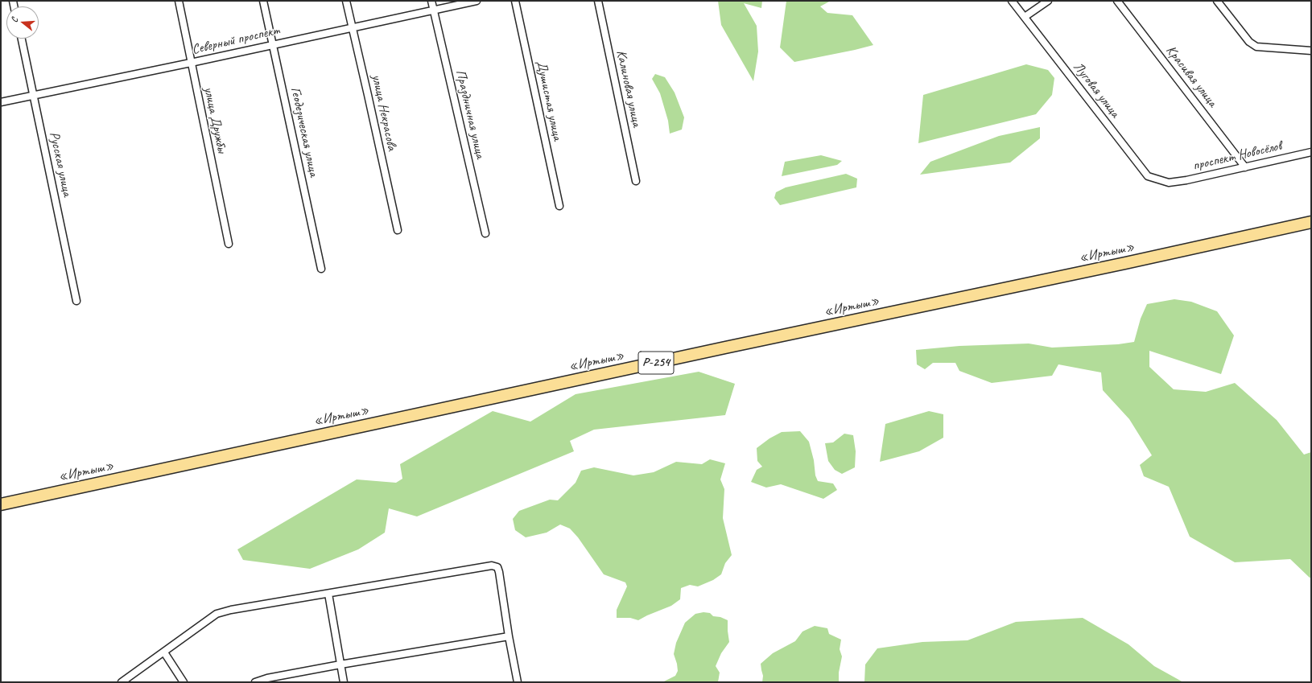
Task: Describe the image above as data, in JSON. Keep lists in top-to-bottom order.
{
  "streets": {
    "highway": ["«Иртыш»", "Р-254"],
    "street": [
      "Северный проспект",
      "Красивая улица",
      "Калиновая улица",
      "Луговая улица",
      "Душистая улица",
      "улица Некрасова",
      "Праздничная улица",
      "улица Дружбы",
      "Геодезическая улица",
      "проспект Новосёлов",
      "Русская улица"
    ]
  },
  "crossings": [
    ["Северный проспект", "улица Некрасова"],
    ["Северный проспект", "Праздничная улица"],
    ["Северный проспект", "улица Дружбы"],
    ["Северный проспект", "Геодезическая улица"],
    ["Северный проспект", "Русская улица"],
    ["Красивая улица", "проспект Новосёлов"],
    ["Луговая улица", "проспект Новосёлов"]
  ],
  "north": "left"
}
